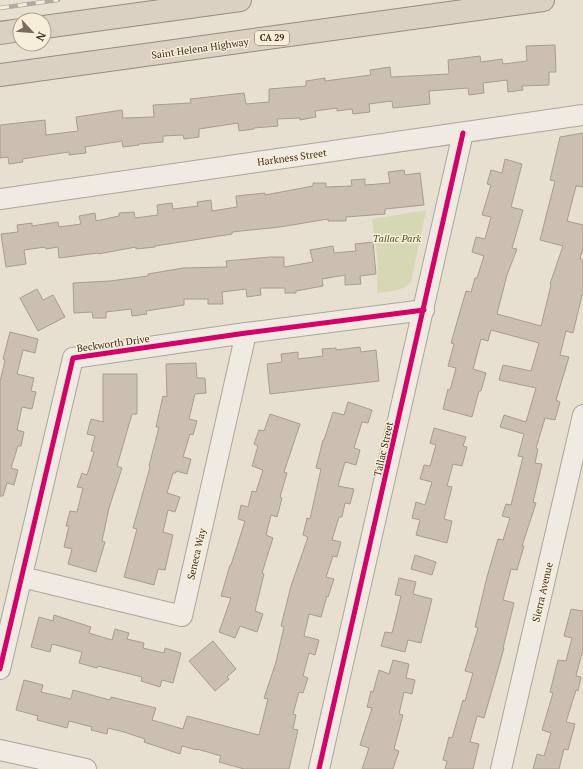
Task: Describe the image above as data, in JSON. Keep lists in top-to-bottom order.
{
  "streets": {
    "highway": ["CA 29", "Saint Helena Highway"],
    "street": [
      "Harkness Street",
      "Beckworth Drive",
      "Tallac Street",
      "Seneca Way",
      "Sierra Avenue"
    ]
  },
  "crossings": [
    ["Harkness Street", "Tallac Street"],
    ["Beckworth Drive", "Tallac Street"],
    ["Beckworth Drive", "Seneca Way"]
  ],
  "parks": ["Tallac Park"],
  "north": "bottom right"
}
